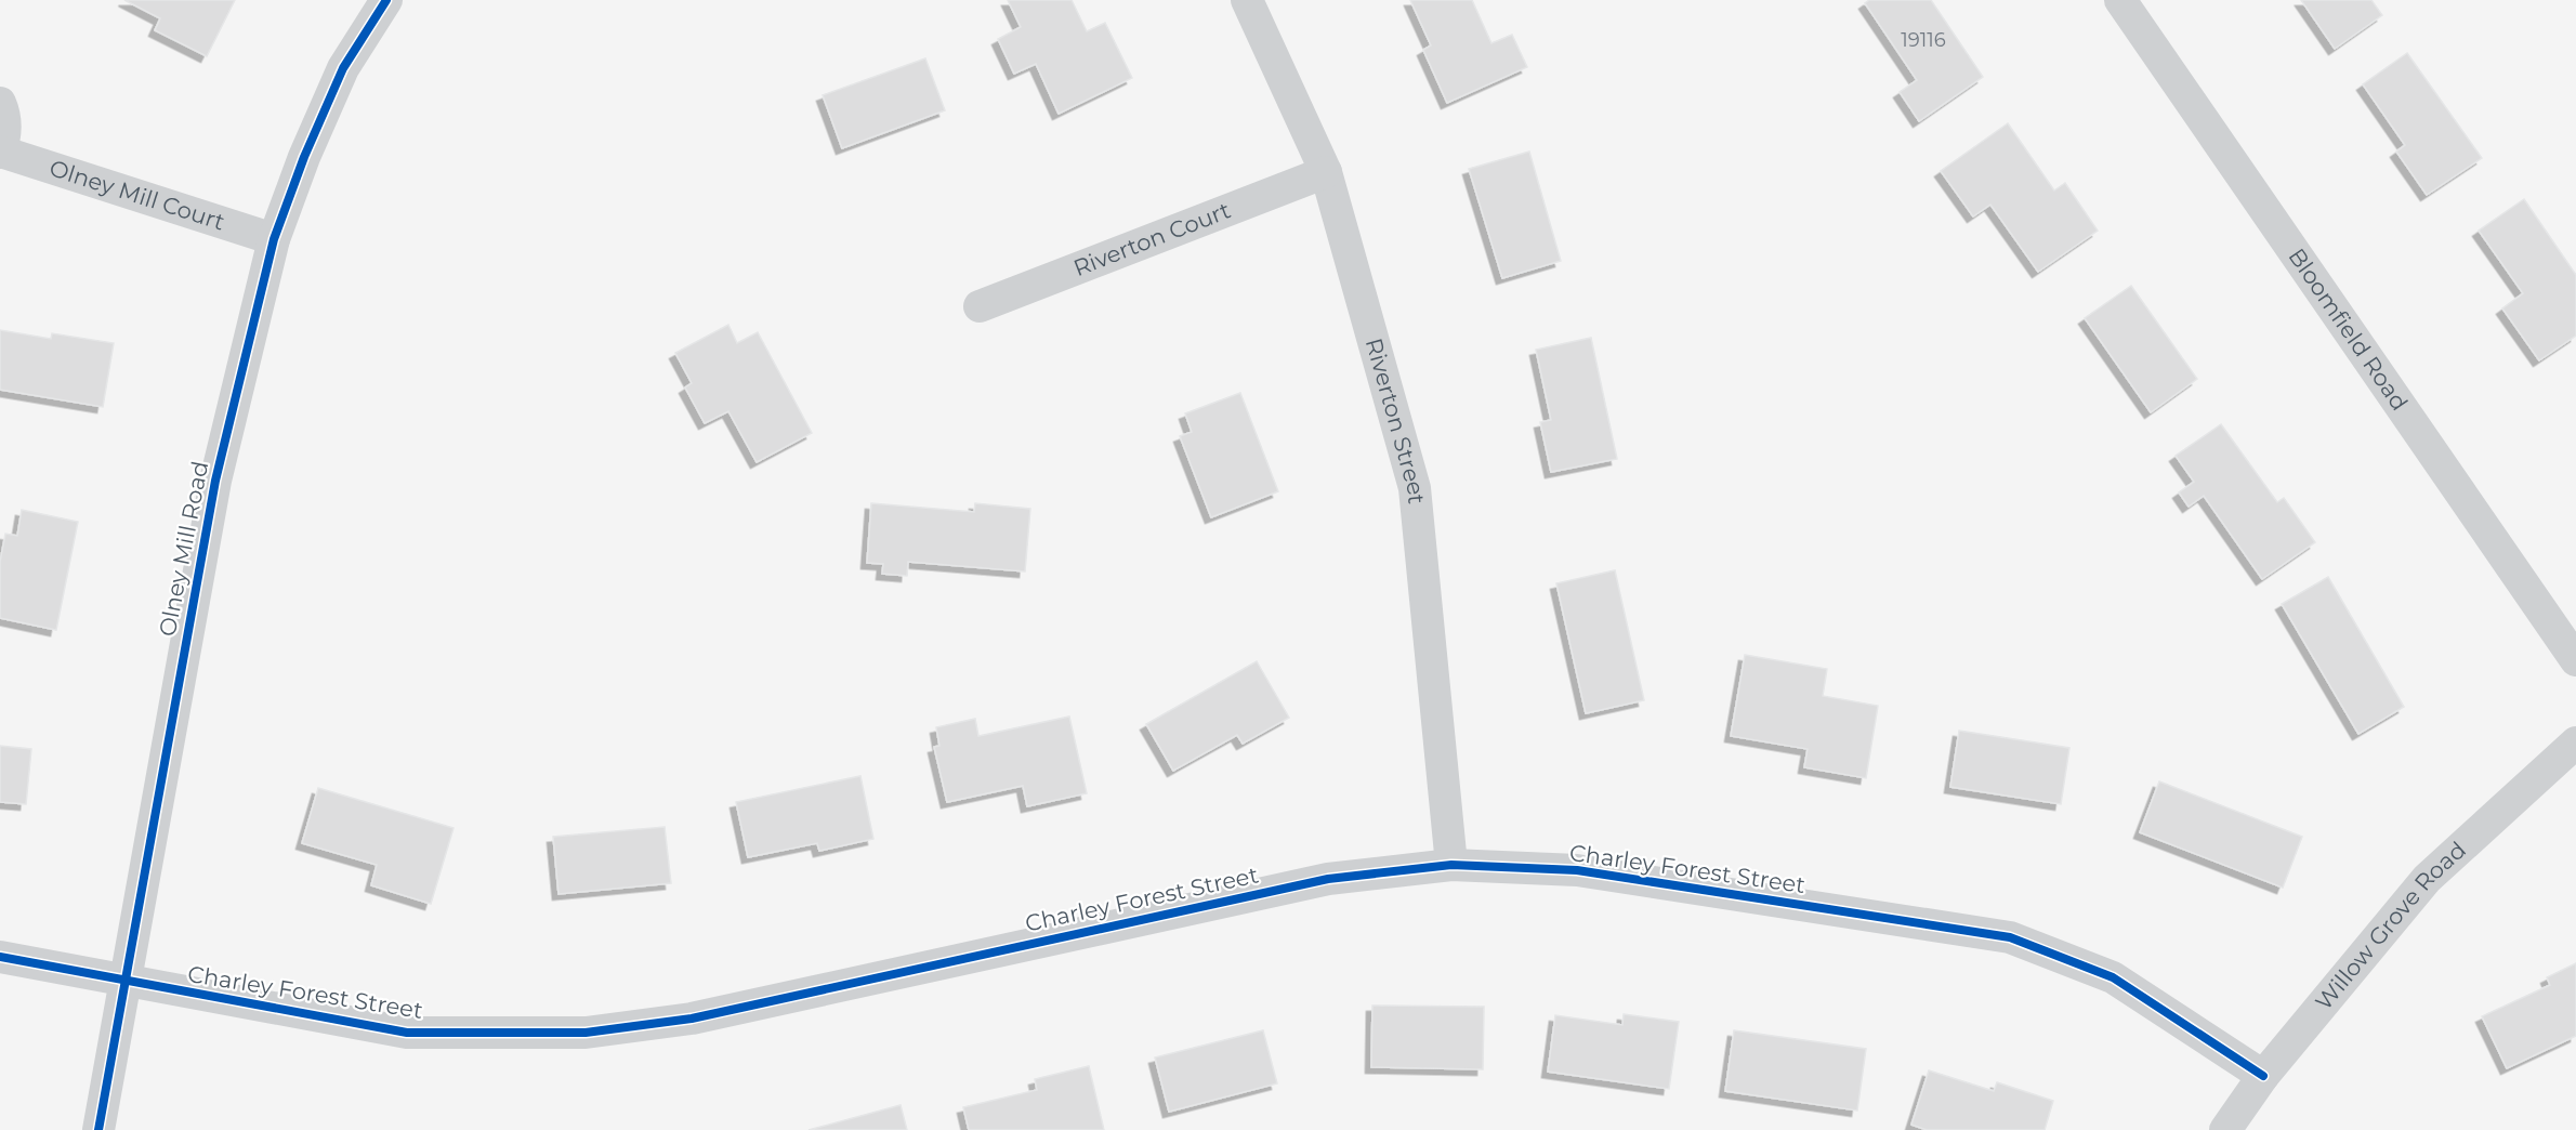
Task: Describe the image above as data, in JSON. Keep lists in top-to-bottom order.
{
  "streets": {
    "street": [
      "Olney Mill Court",
      "Riverton Court",
      "Bloomfield Road",
      "Riverton Street",
      "Olney Mill Road",
      "Charley Forest Street",
      "Willow Grove Road"
    ]
  },
  "crossings": [
    ["Olney Mill Court", "Olney Mill Road"],
    ["Riverton Court", "Riverton Street"],
    ["Riverton Street", "Charley Forest Street"],
    ["Olney Mill Road", "Charley Forest Street"],
    ["Charley Forest Street", "Willow Grove Road"]
  ],
  "house_numbers": ["19116"]
}
